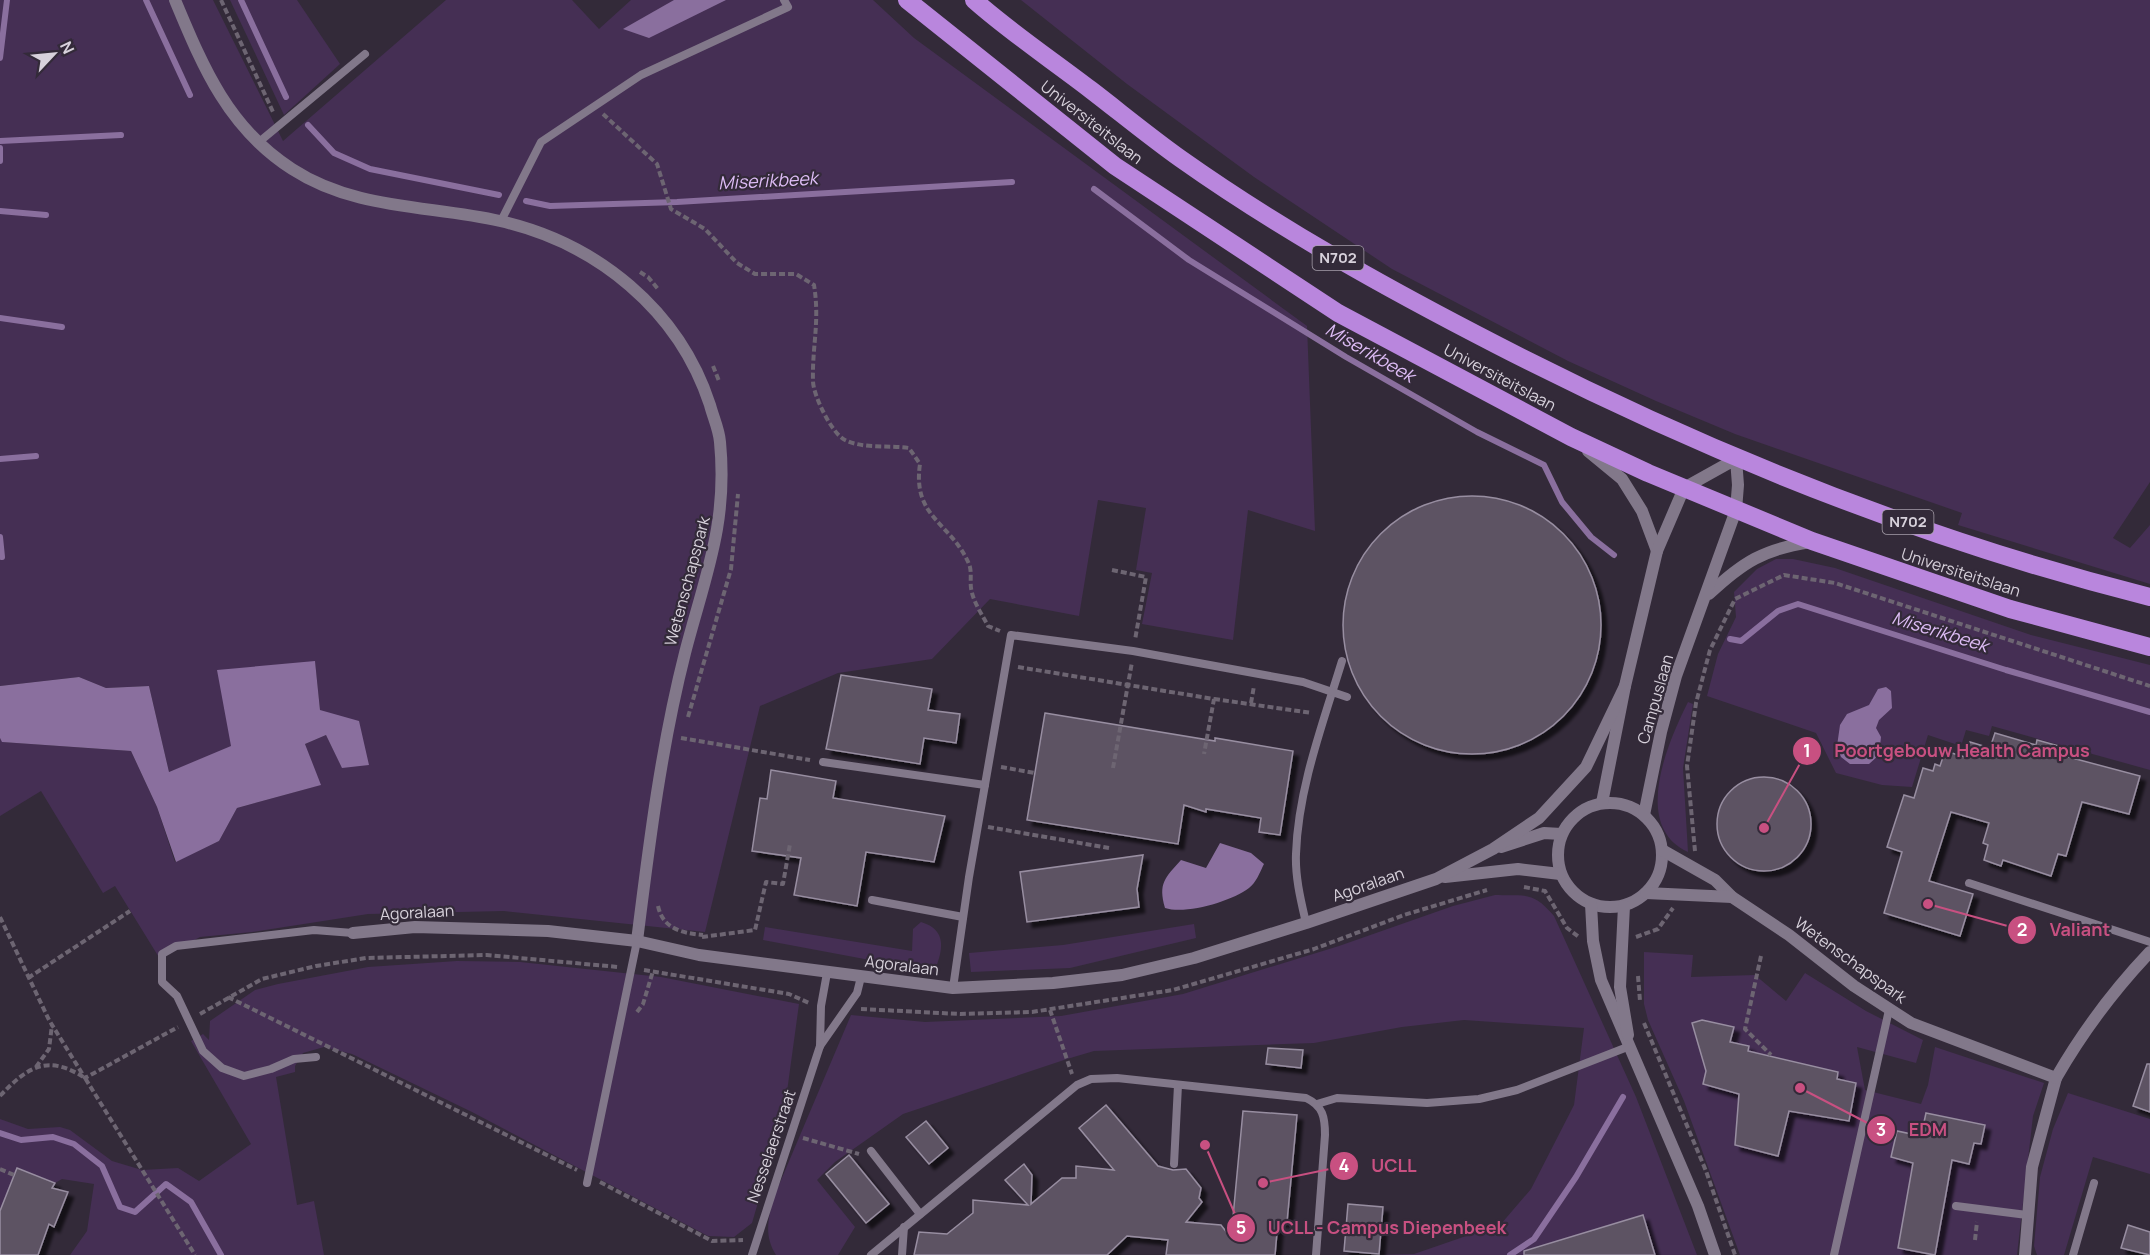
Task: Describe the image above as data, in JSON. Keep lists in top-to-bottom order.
{
  "streets": {
    "highway": ["Universiteitslaan", "N702"],
    "street": ["Wetenschapspark", "Campuslaan", "Agoralaan"],
    "lane": ["Nesselaerstraat"]
  },
  "crossings": [
    ["Universiteitslaan", "Campuslaan"],
    ["Wetenschapspark", "Campuslaan"],
    ["Wetenschapspark", "Agoralaan"],
    ["Campuslaan", "Agoralaan"],
    ["Agoralaan", "Nesselaerstraat"]
  ],
  "water": ["Miserikbeek"],
  "places": [
    "Poortgebouw Health Campus",
    "Valiant",
    "EDM",
    "UCLL - Campus Diepenbeek",
    "UCLL"
  ],
  "north": "top right"
}
